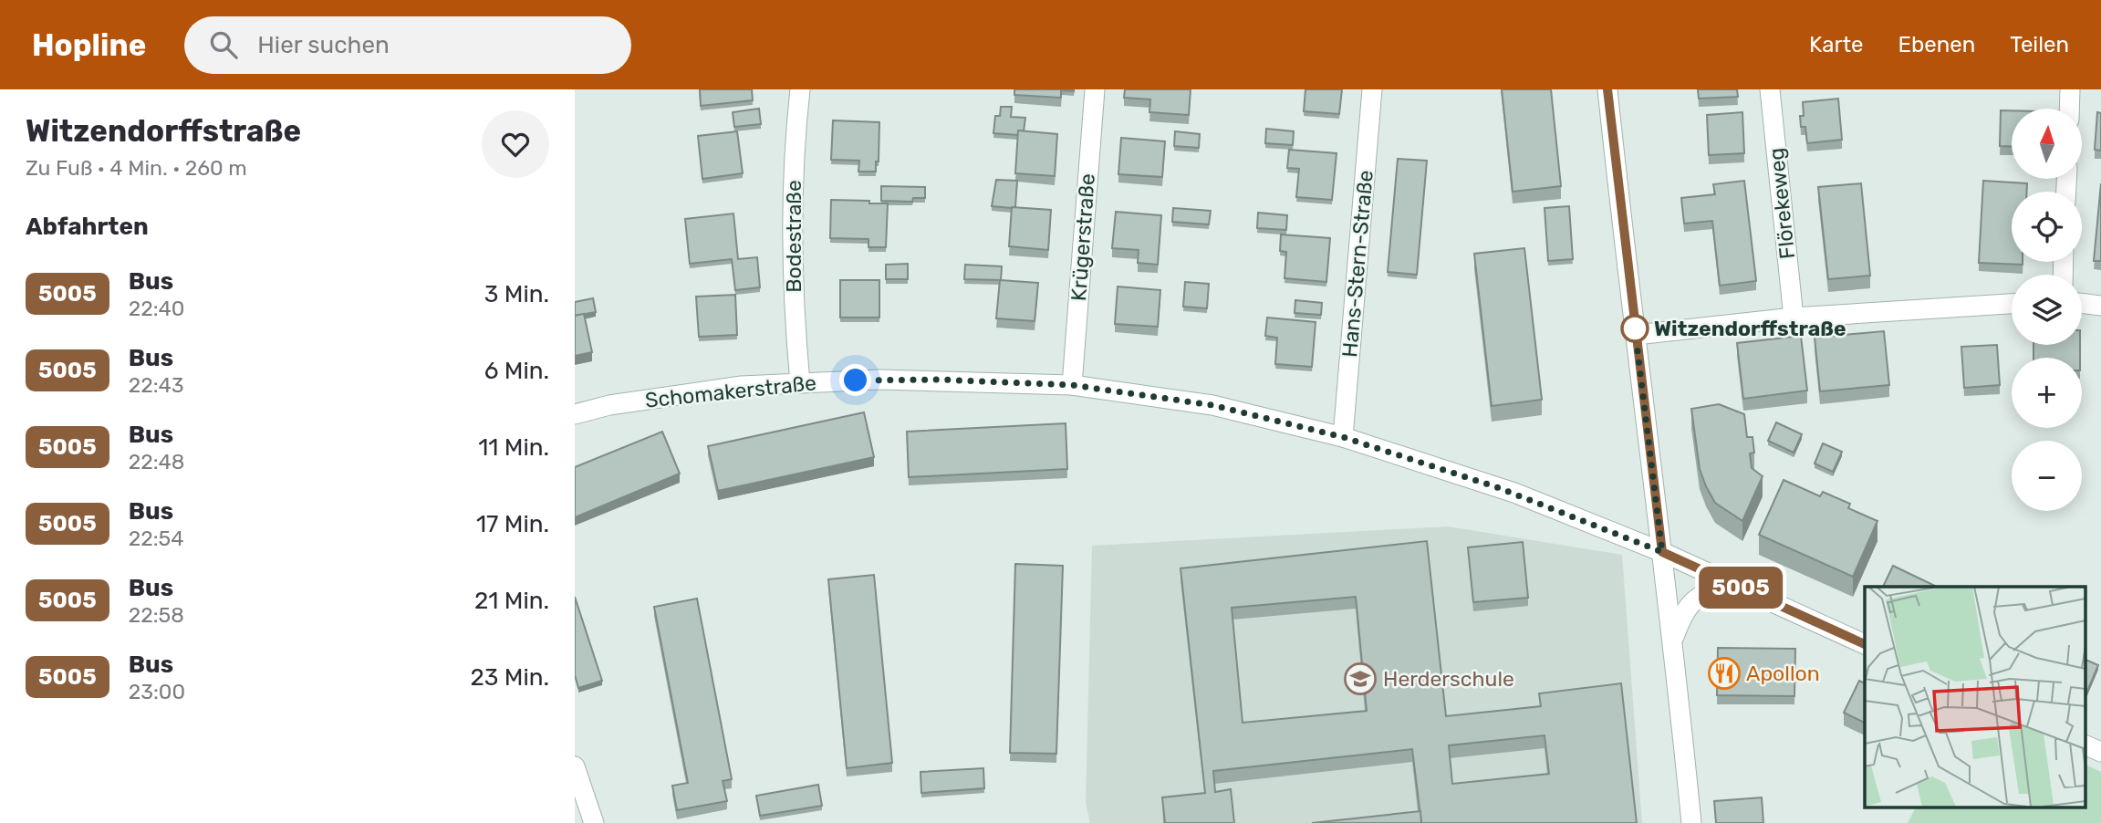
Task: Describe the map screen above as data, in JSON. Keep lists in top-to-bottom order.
{
  "streets": {
    "street": [
      "Flörekeweg",
      "Bodestraße",
      "Krügerstraße",
      "Hans-Stern-Straße",
      "Schomakerstraße"
    ]
  },
  "crossings": [
    ["Bodestraße", "Schomakerstraße"],
    ["Krügerstraße", "Schomakerstraße"],
    ["Hans-Stern-Straße", "Schomakerstraße"]
  ],
  "places": {
    "other": ["Witzendorffstraße"],
    "restaurant": ["Apollon"],
    "school or university": ["Herderschule"]
  },
  "lines": ["bus line 5005"],
  "north": "top",
  "page": {
    "header": "Hopline",
    "search": "Hier suchen",
    "nav": ["Karte", "Ebenen", "Teilen"],
    "heading": [
      ["Witzendorffstraße", "Zu Fuß · 4 Min. · 260 m"],
      "Abfahrten"
    ],
    "on_map": "5005",
    "map_buttons": ["+", "−"],
    "list": [
      {
        "mark": "5005",
        "name": "Bus",
        "note": "22:40",
        "value": "3 Min."
      },
      {
        "mark": "5005",
        "name": "Bus",
        "note": "22:43",
        "value": "6 Min."
      },
      {
        "mark": "5005",
        "name": "Bus",
        "note": "22:48",
        "value": "11 Min."
      },
      {
        "mark": "5005",
        "name": "Bus",
        "note": "22:54",
        "value": "17 Min."
      },
      {
        "mark": "5005",
        "name": "Bus",
        "note": "22:58",
        "value": "21 Min."
      },
      {
        "mark": "5005",
        "name": "Bus",
        "note": "23:00",
        "value": "23 Min."
      }
    ]
  }
}
